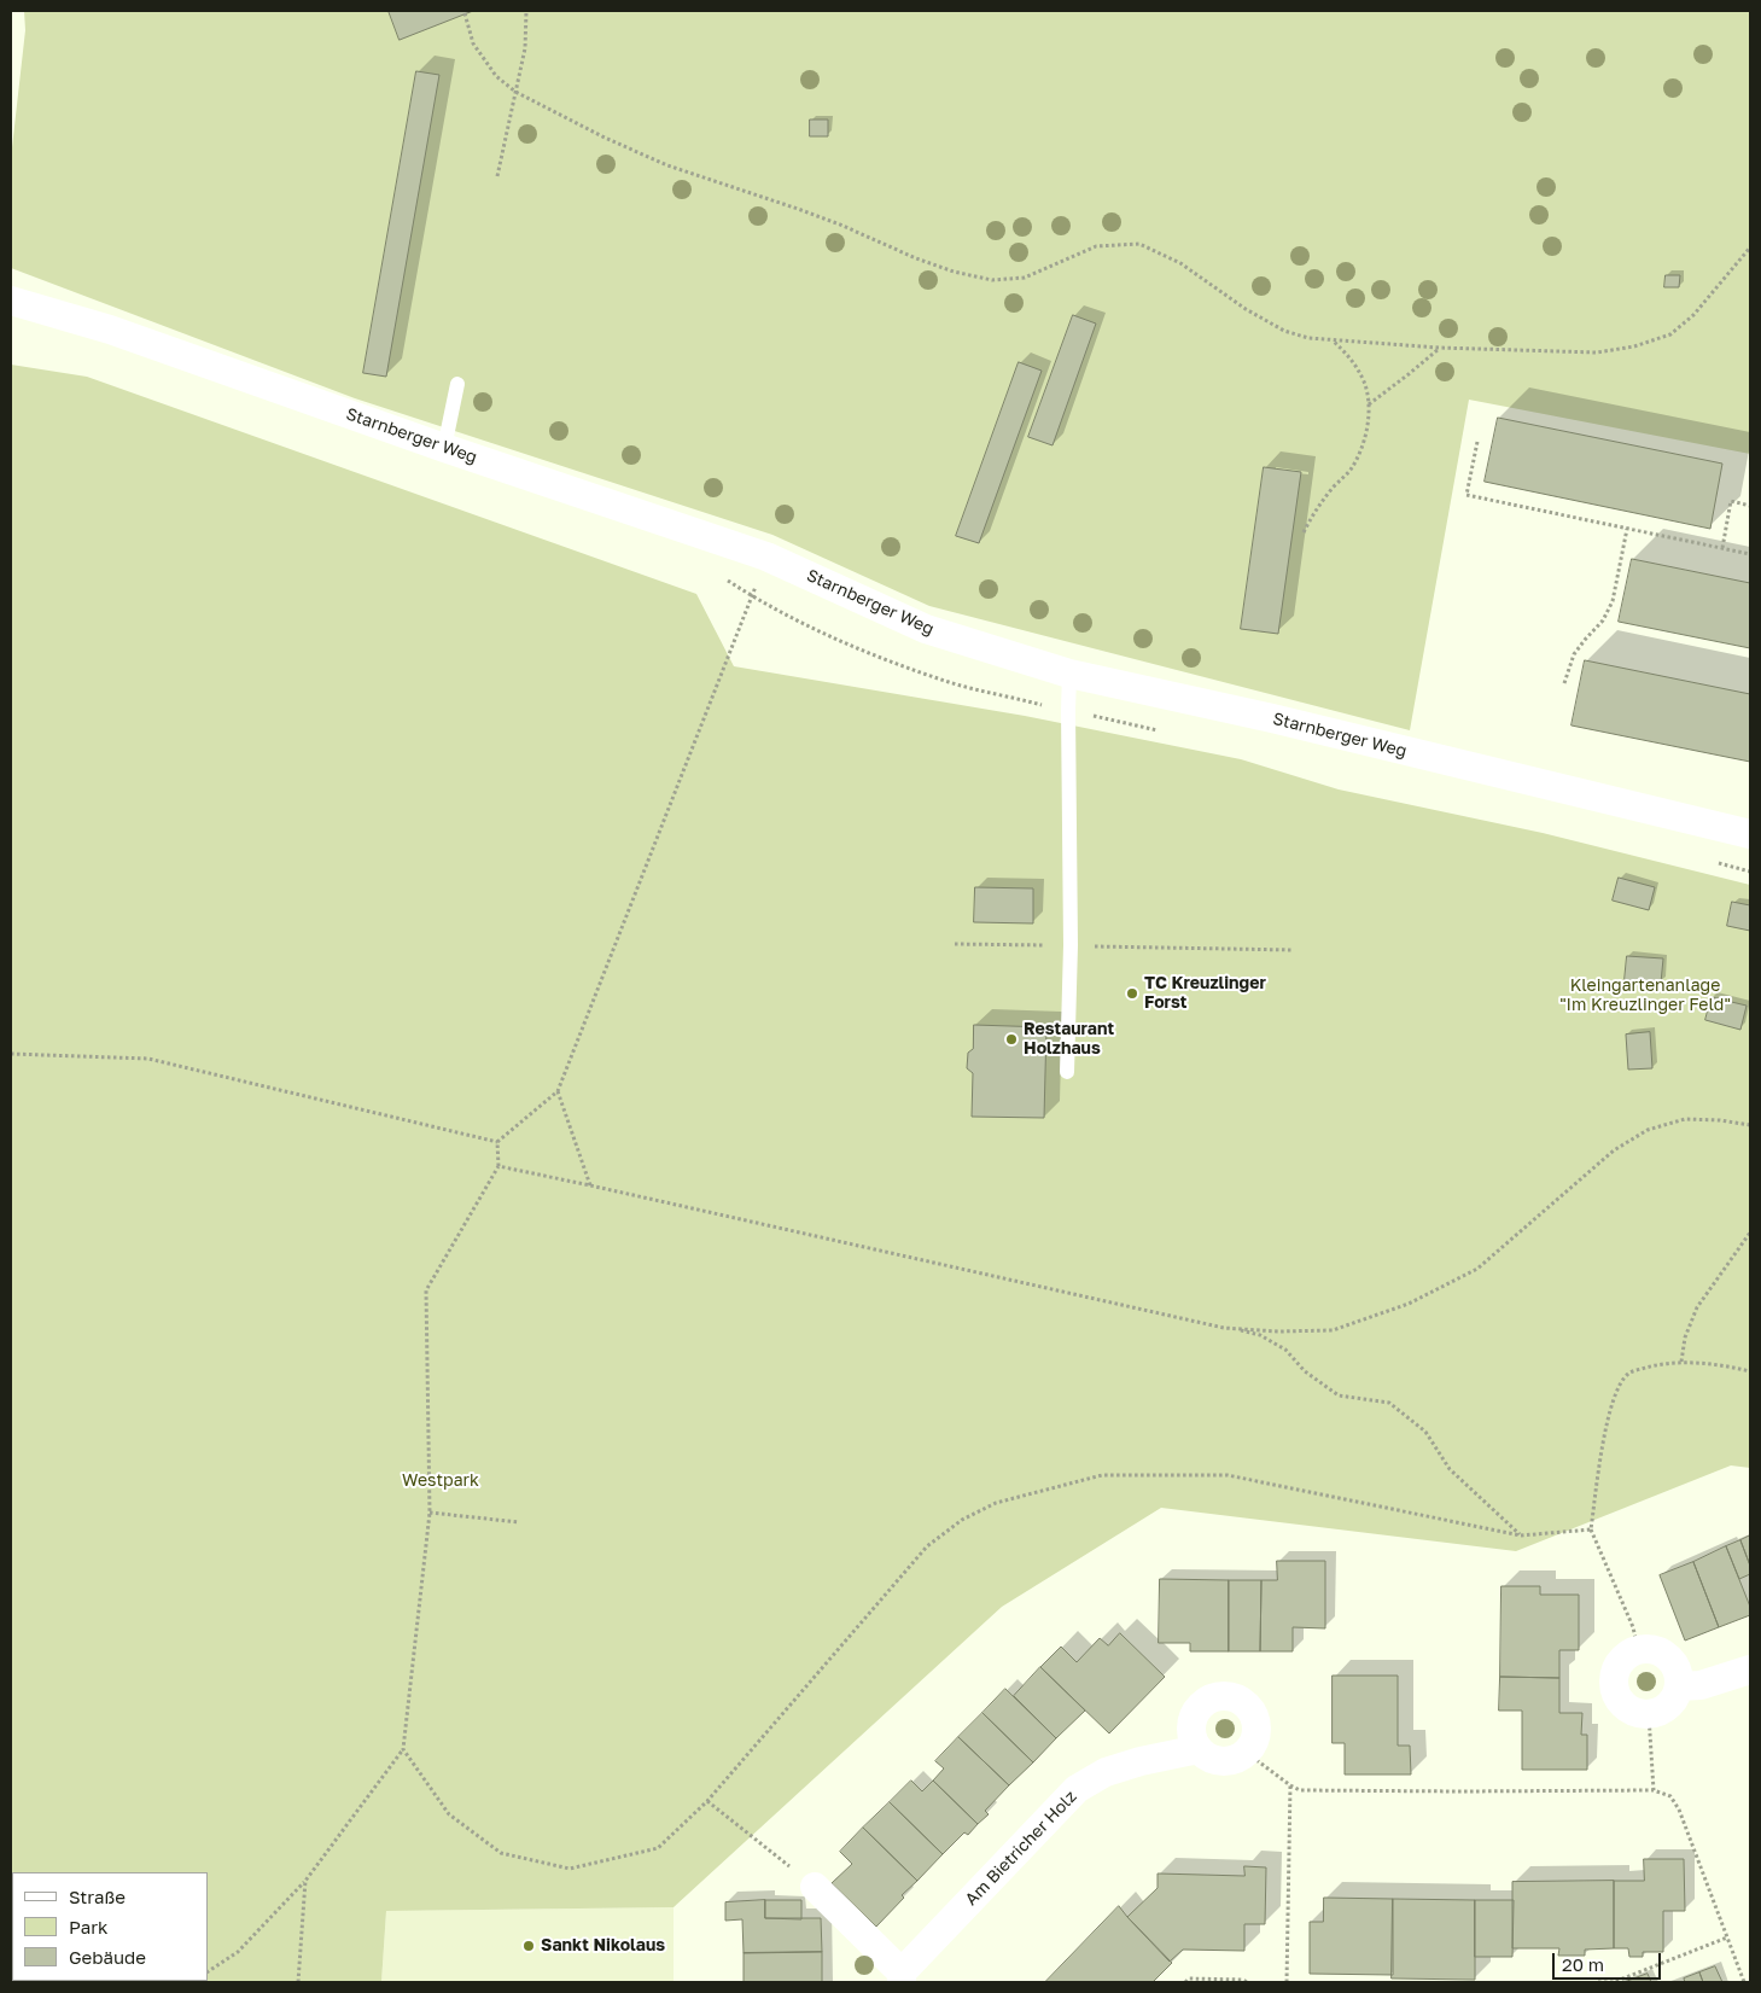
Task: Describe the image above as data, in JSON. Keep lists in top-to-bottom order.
{
  "streets": {
    "street": ["Starnberger Weg", "Am Bietricher Holz"]
  },
  "parks": ["Kleingartenanlage \"Im Kreuzlinger Feld\"", "Westpark"],
  "places": ["TC Kreuzlinger Forst", "Restaurant Holzhaus", "Sankt Nikolaus"],
  "legend": ["Straße", "Park", "Gebäude"],
  "scale_bar": "20 m"
}
